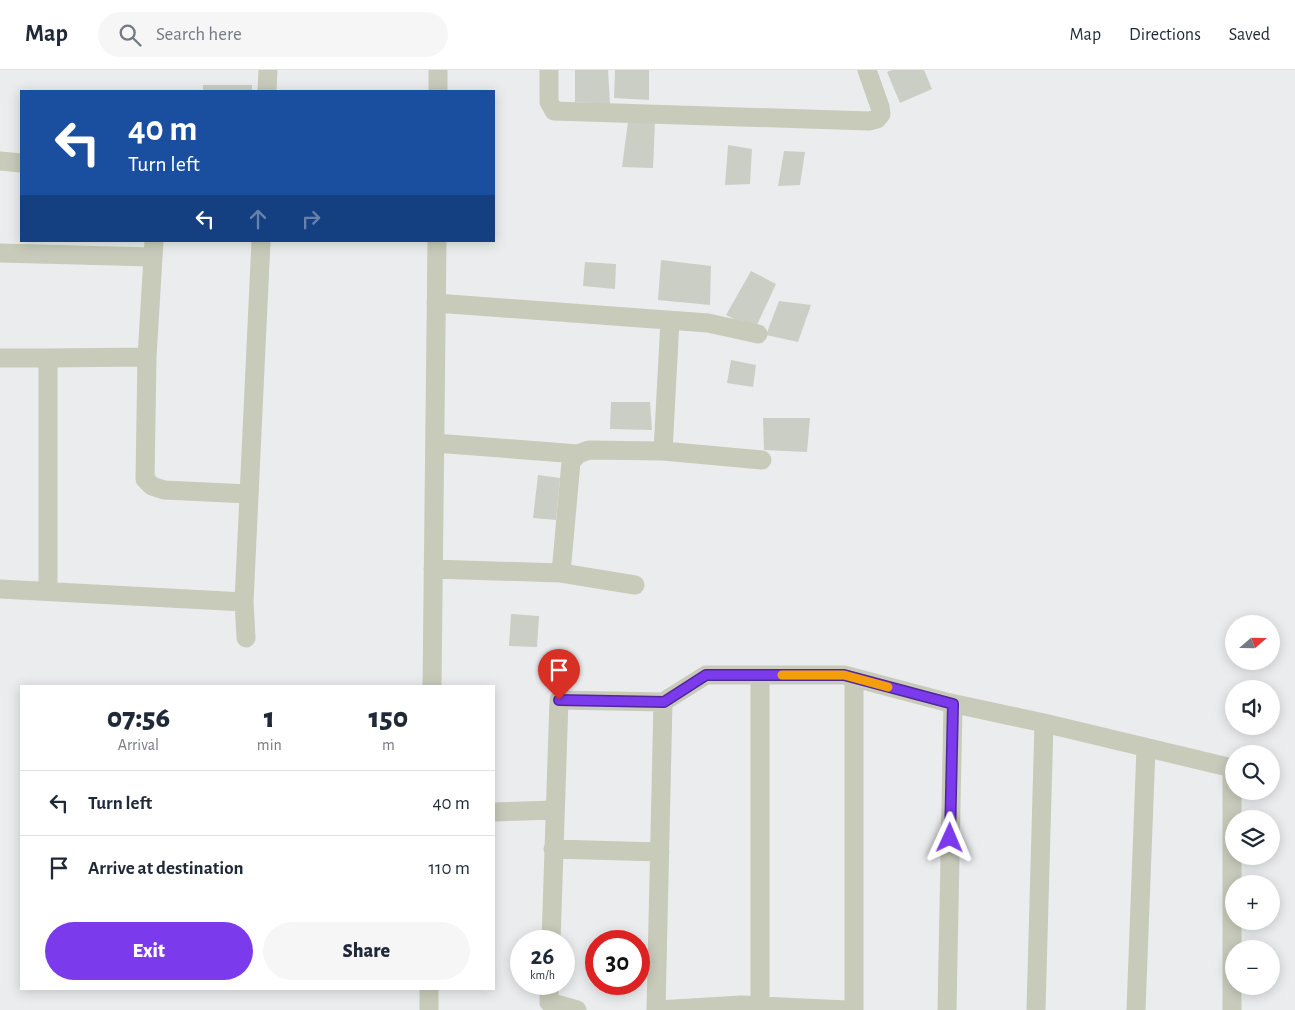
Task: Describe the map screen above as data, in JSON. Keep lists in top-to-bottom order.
{
  "north": "right",
  "page": {
    "header": "Map",
    "search": "Search here",
    "nav": ["Map", "Directions", "Saved"],
    "turn": ["40 m", "Turn left"],
    "map_buttons": ["+", "−"],
    "eta": [
      "07:56",
      "Arrival",
      "1",
      "min",
      "150",
      "m"
    ],
    "list": [
      {
        "name": "Turn left",
        "value": "40 m"
      },
      {
        "name": "Arrive at destination",
        "value": "110 m"
      }
    ],
    "buttons": ["Exit", "Share"],
    "speed": "26 km/h",
    "limit": "30"
  }
}
